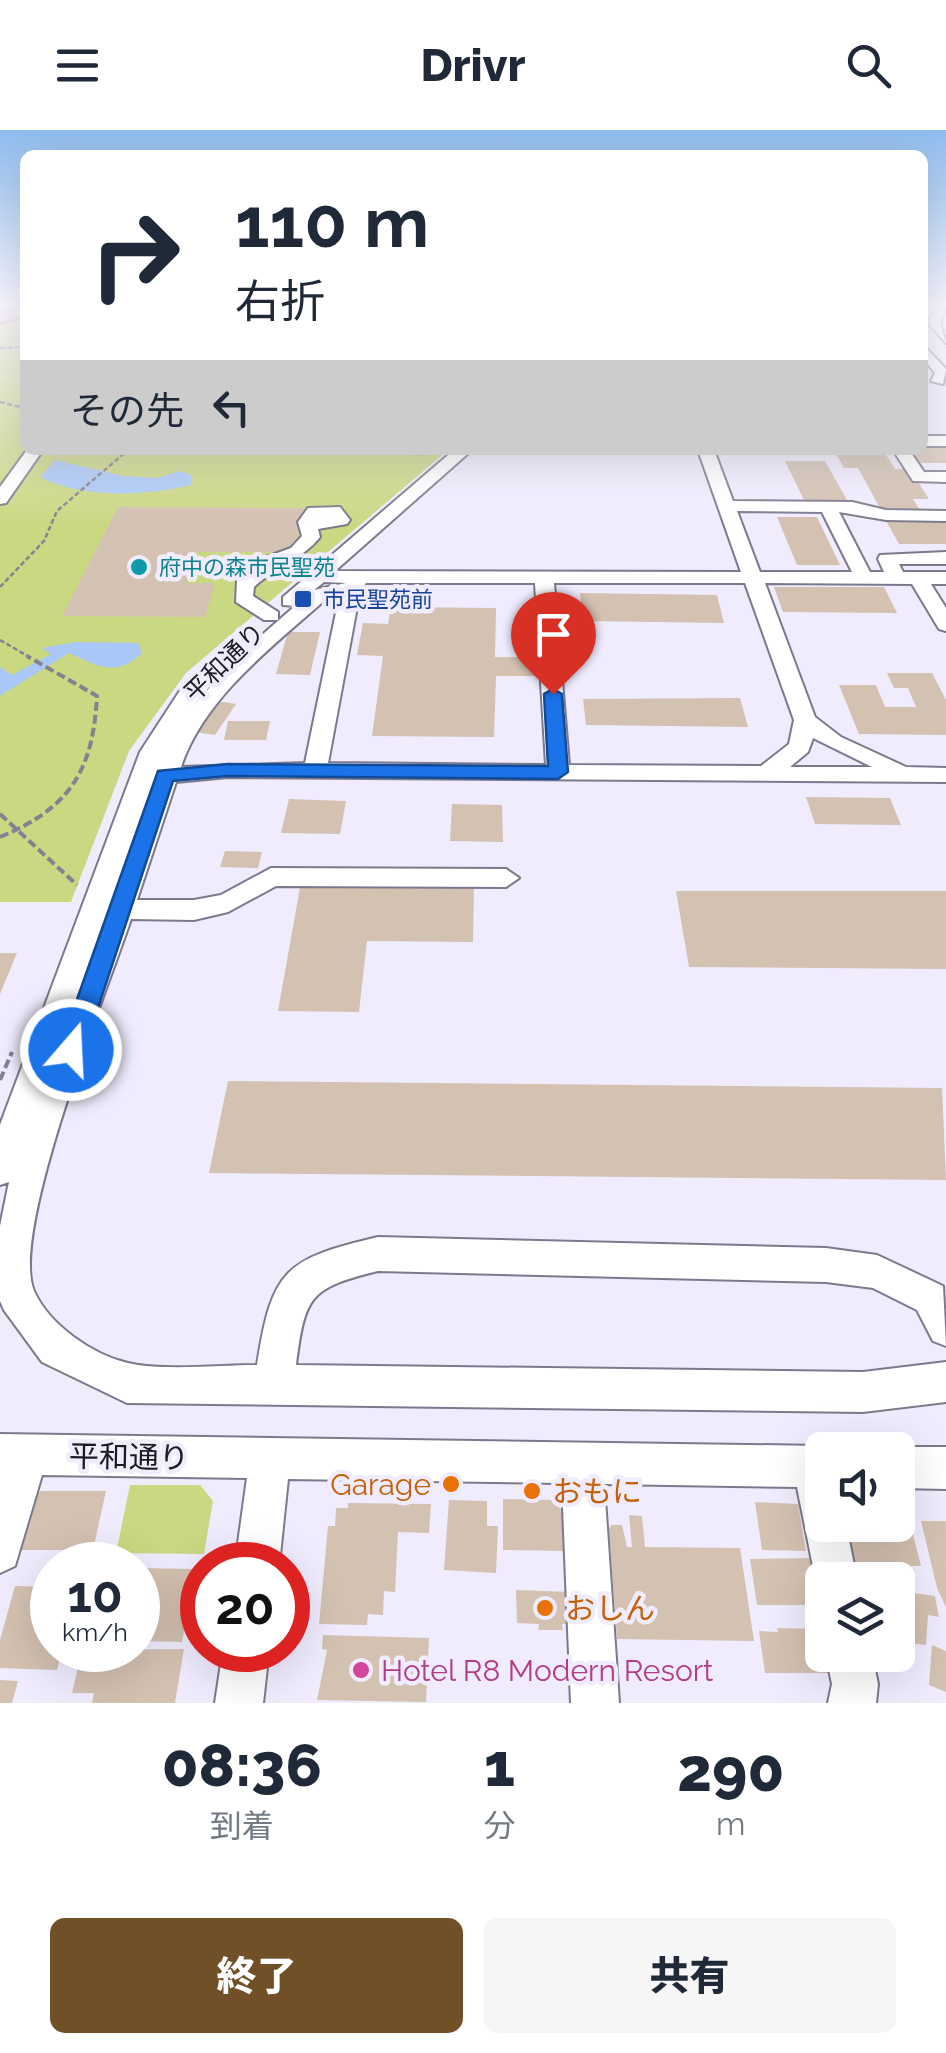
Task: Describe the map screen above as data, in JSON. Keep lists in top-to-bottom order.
{
  "streets": {
    "street": ["平和通り"]
  },
  "places": {
    "other": [
      "府中の森市民聖苑",
      "Garage",
      "おもに",
      "おしん",
      "Hotel R8 Modern Resort"
    ],
    "transit": ["市民聖苑前"]
  },
  "page": {
    "header": "Drivr",
    "turn": ["110 m", "右折"],
    "then": "その先",
    "speed": "10 km/h",
    "limit": "20",
    "eta": [
      "08:36",
      "到着",
      "1",
      "分",
      "290",
      "m"
    ],
    "buttons": ["終了", "共有"]
  }
}
